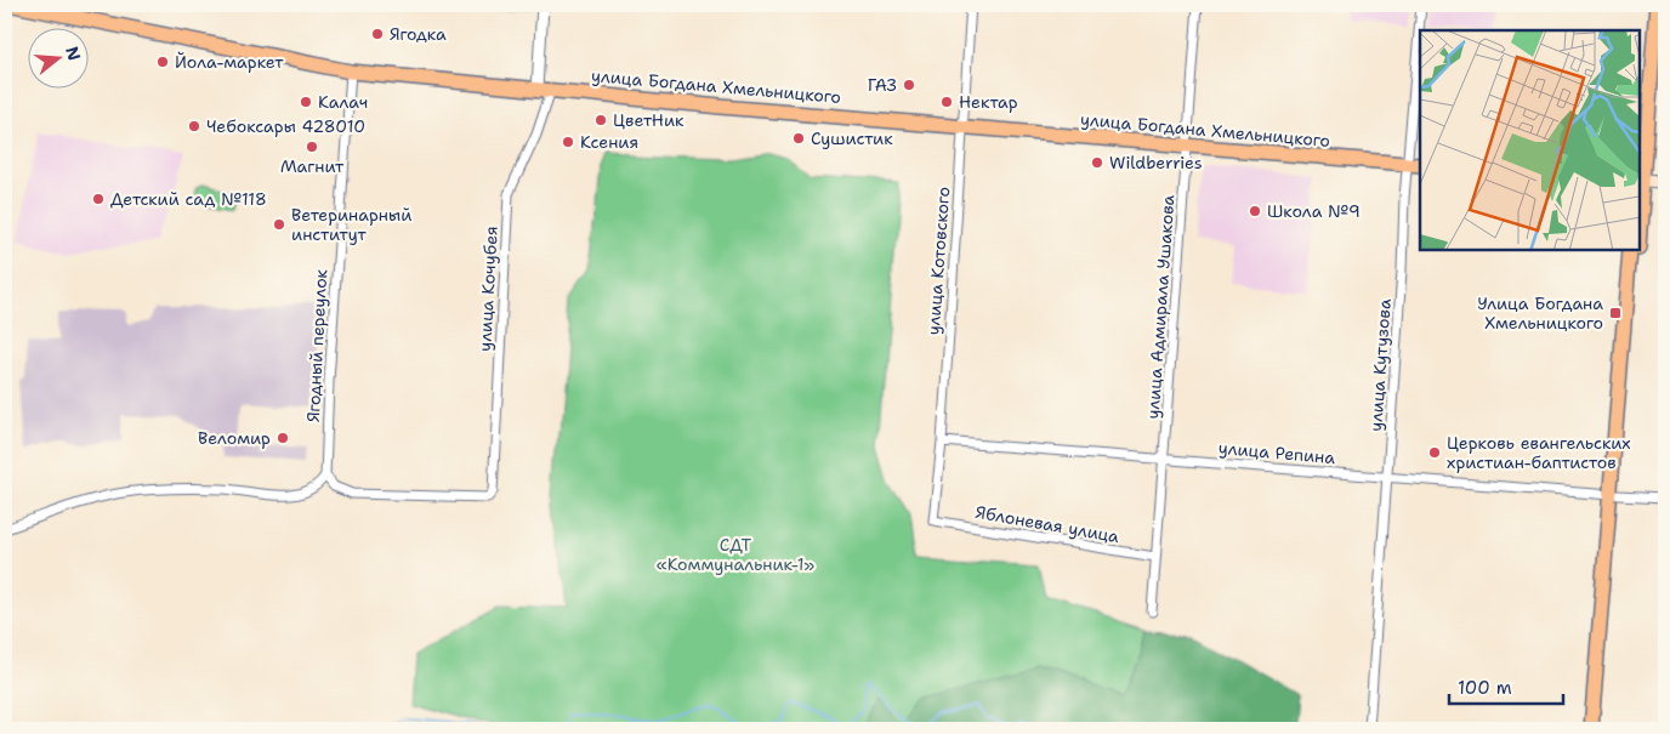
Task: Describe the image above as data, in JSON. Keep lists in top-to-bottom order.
{
  "streets": {
    "main road": ["улица Богдана Хмельницкого"],
    "street": [
      "улица Котовского",
      "улица Кочубея",
      "улица Адмирала Ушакова",
      "Ягодный переулок",
      "улица Кутузова",
      "улица Репина",
      "Яблоневая улица"
    ]
  },
  "crossings": [
    ["улица Богдана Хмельницкого", "улица Котовского"],
    ["улица Богдана Хмельницкого", "улица Кочубея"],
    ["улица Богдана Хмельницкого", "улица Адмирала Ушакова"],
    ["улица Богдана Хмельницкого", "Ягодный переулок"],
    ["улица Богдана Хмельницкого", "улица Кутузова"],
    ["улица Котовского", "улица Репина"],
    ["улица Котовского", "Яблоневая улица"],
    ["улица Кочубея", "Ягодный переулок"],
    ["улица Адмирала Ушакова", "улица Репина"],
    ["улица Адмирала Ушакова", "Яблоневая улица"],
    ["улица Кутузова", "улица Репина"]
  ],
  "parks": ["СДТ «Коммунальник-1»"],
  "places": {
    "other": [
      "Ягодка",
      "Йола-маркет",
      "ГАЗ",
      "Калач",
      "Нектар",
      "ЦветНик",
      "Чебоксары 428010",
      "Сушистик",
      "Ксения",
      "Магнит",
      "Wildberries",
      "Детский сад №118",
      "Школа №9",
      "Ветеринарный институт",
      "Веломир",
      "Церковь евангельских христиан-баптистов"
    ],
    "transit": ["Улица Богдана Хмельницкого"]
  },
  "scale_bar": "100 m",
  "north": "right"
}
